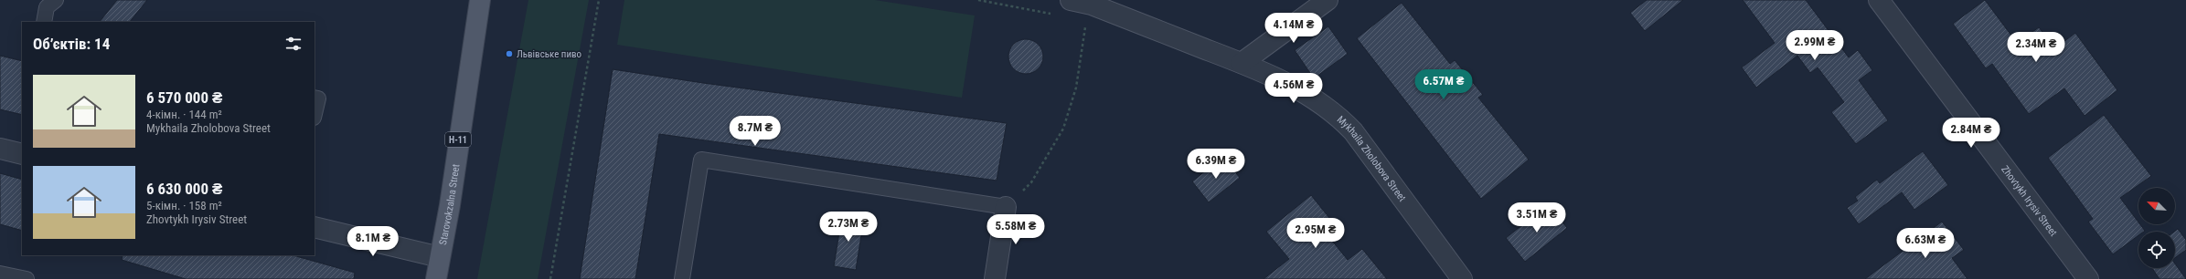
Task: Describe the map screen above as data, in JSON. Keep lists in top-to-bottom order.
{
  "streets": {
    "main road": ["Н-11", "Starovokzalna Street"],
    "street": ["Mykhaila Zholobova Street", "Zhovtykh Irysiv Street"]
  },
  "places": ["Львівське пиво"],
  "north": "top left",
  "page": {
    "price": [
      "4.14M ₴",
      "2.99M ₴",
      "2.34M ₴",
      "6.57M ₴",
      "4.56M ₴",
      "8.7M ₴",
      "2.84M ₴",
      "6.39M ₴",
      "3.51M ₴",
      "2.73M ₴",
      "5.58M ₴",
      "2.95M ₴",
      "8.1M ₴",
      "6.63M ₴"
    ],
    "heading": "Об’єктів: 14",
    "list": [
      {
        "name": "6 570 000 ₴",
        "note": "4-кімн. · 144 m² · Mykhaila Zholobova Street"
      },
      {
        "name": "6 630 000 ₴",
        "note": "5-кімн. · 158 m² · Zhovtykh Irysiv Street"
      }
    ]
  }
}
